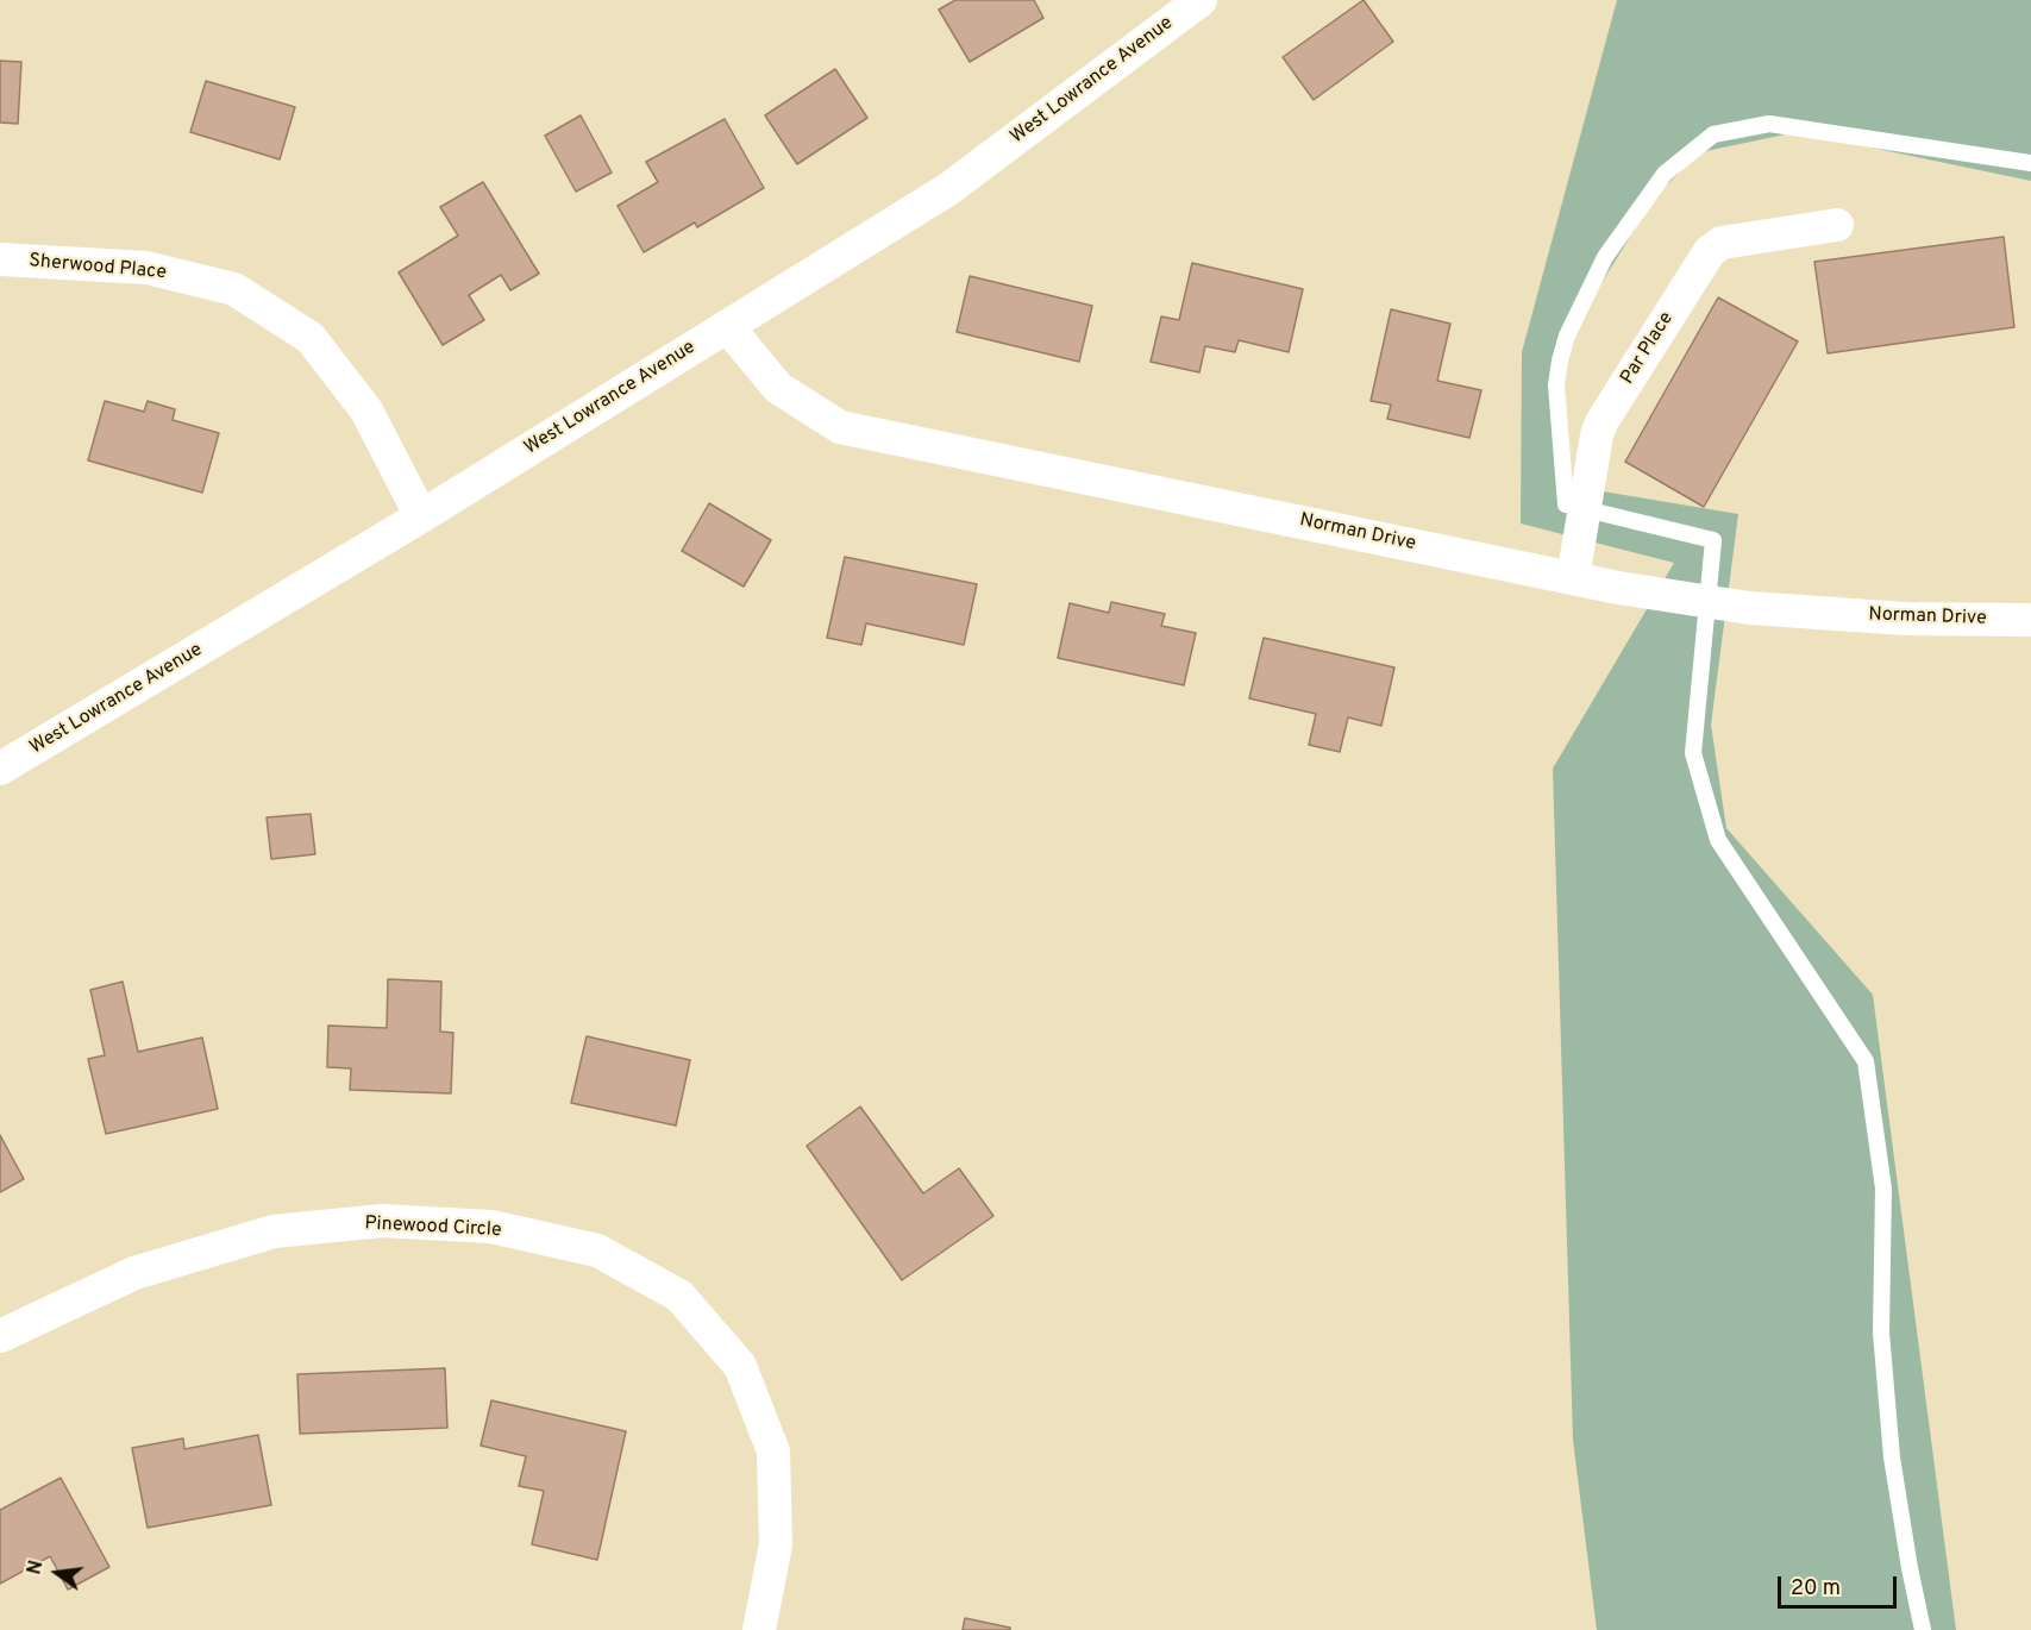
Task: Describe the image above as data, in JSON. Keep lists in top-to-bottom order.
{
  "streets": {
    "street": [
      "West Lowrance Avenue",
      "Sherwood Place",
      "Par Place",
      "Norman Drive",
      "Pinewood Circle"
    ]
  },
  "crossings": [
    ["West Lowrance Avenue", "Sherwood Place"],
    ["West Lowrance Avenue", "Norman Drive"],
    ["Par Place", "Norman Drive"]
  ],
  "scale_bar": "20 m",
  "north": "left"
}
